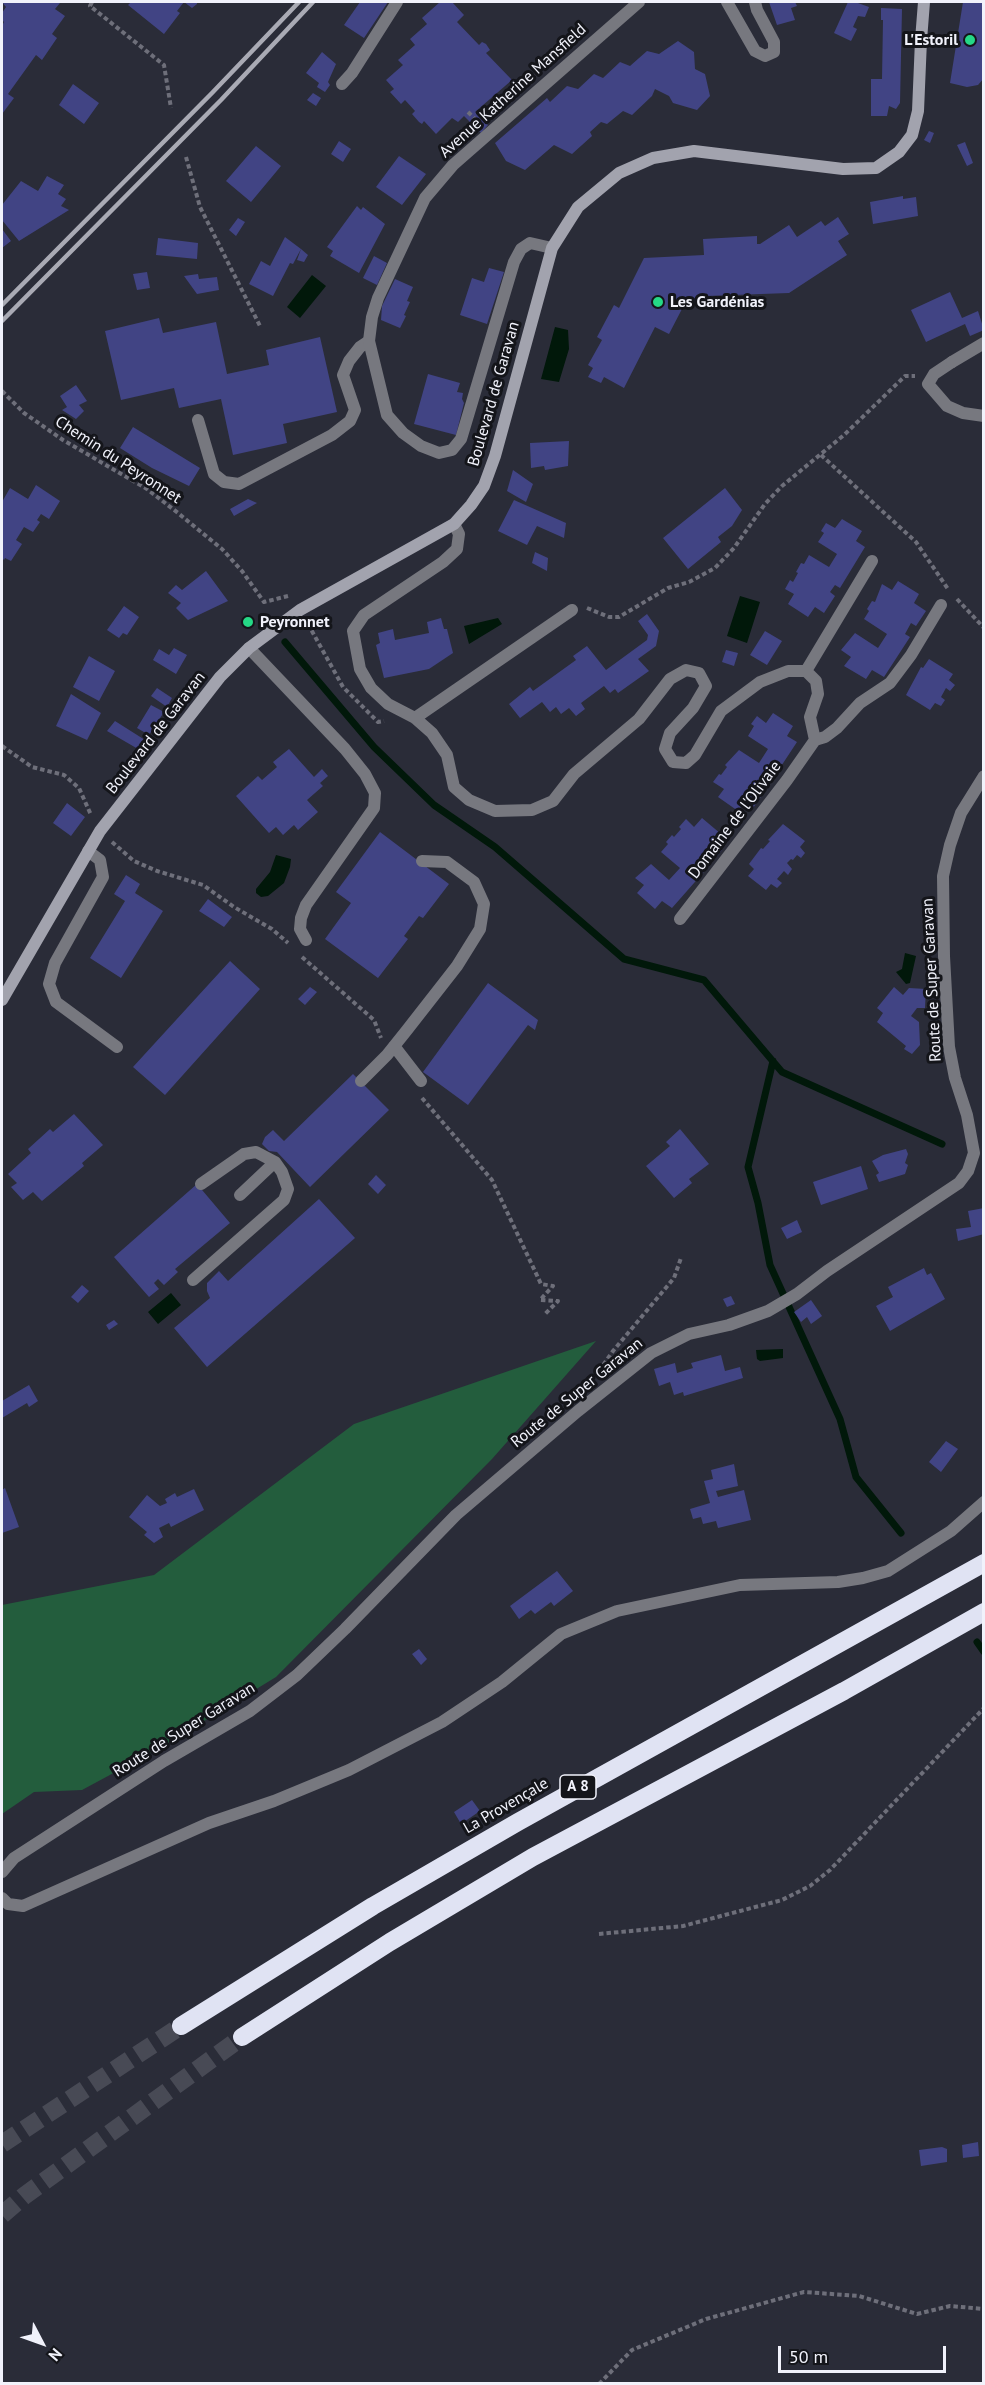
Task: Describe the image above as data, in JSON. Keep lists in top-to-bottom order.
{
  "streets": {
    "highway": ["A 8", "La Provençale"],
    "street": [
      "Avenue Katherine Mansfield",
      "Boulevard de Garavan",
      "Domaine de l'Olivaie",
      "Route de Super Garavan"
    ],
    "path": ["Chemin du Peyronnet"]
  },
  "crossings": [
    ["Avenue Katherine Mansfield", "Boulevard de Garavan"],
    ["Boulevard de Garavan", "Chemin du Peyronnet"]
  ],
  "places": ["L'Estoril", "Les Gardénias", "Peyronnet"],
  "scale_bar": "50 m",
  "north": "bottom right"
}
